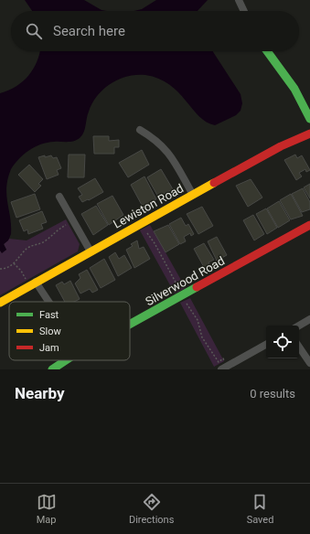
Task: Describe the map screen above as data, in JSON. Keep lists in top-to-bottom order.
{
  "streets": {
    "street": ["Lewiston Road", "Silverwood Road"]
  },
  "legend": ["Fast", "Slow", "Jam"],
  "page": {
    "search": "Search here",
    "heading": ["Nearby", "0 results"],
    "nav": ["Map", "Directions", "Saved"]
  }
}
